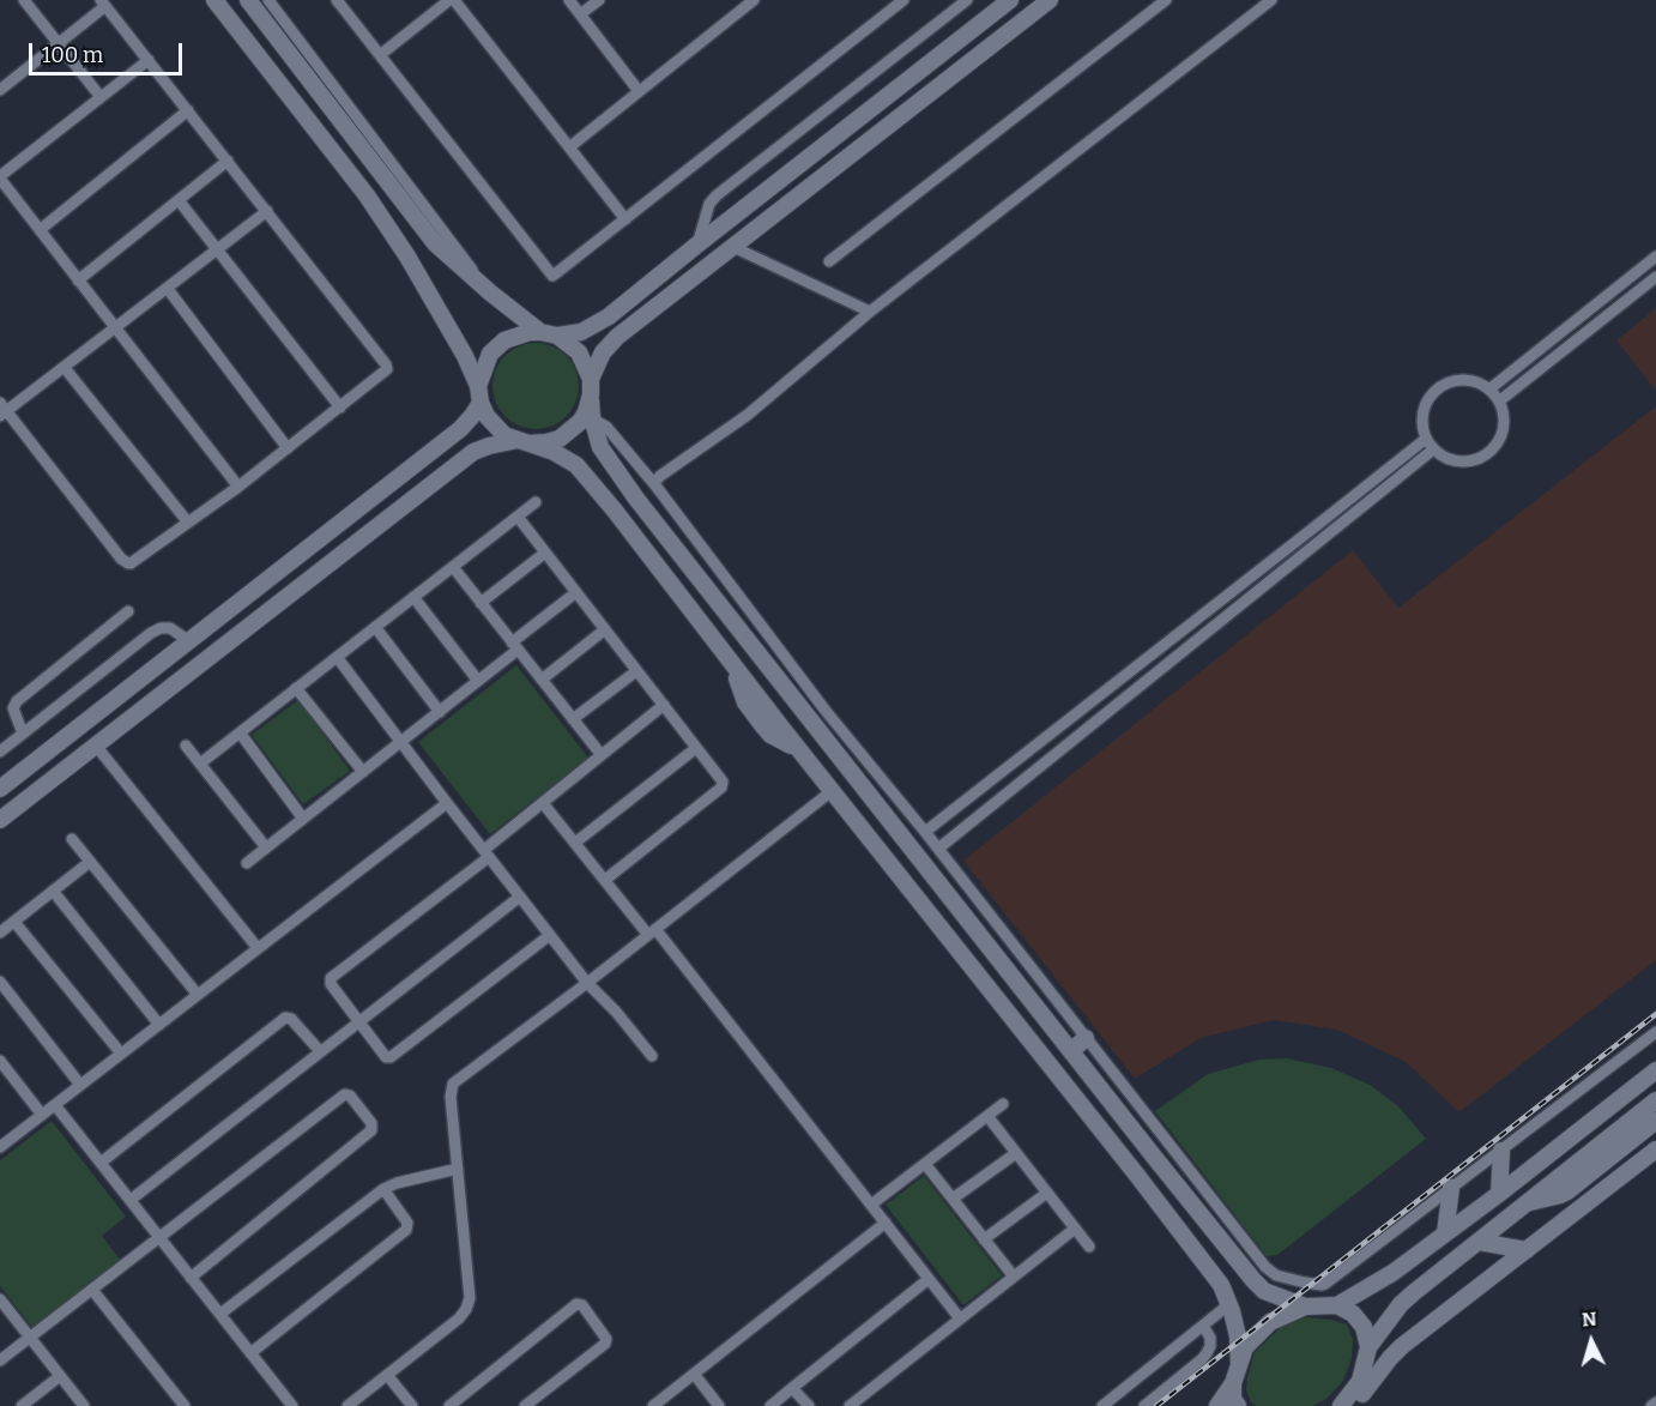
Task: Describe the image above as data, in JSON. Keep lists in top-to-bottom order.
{
  "scale_bar": "100 m",
  "north": "top"
}
